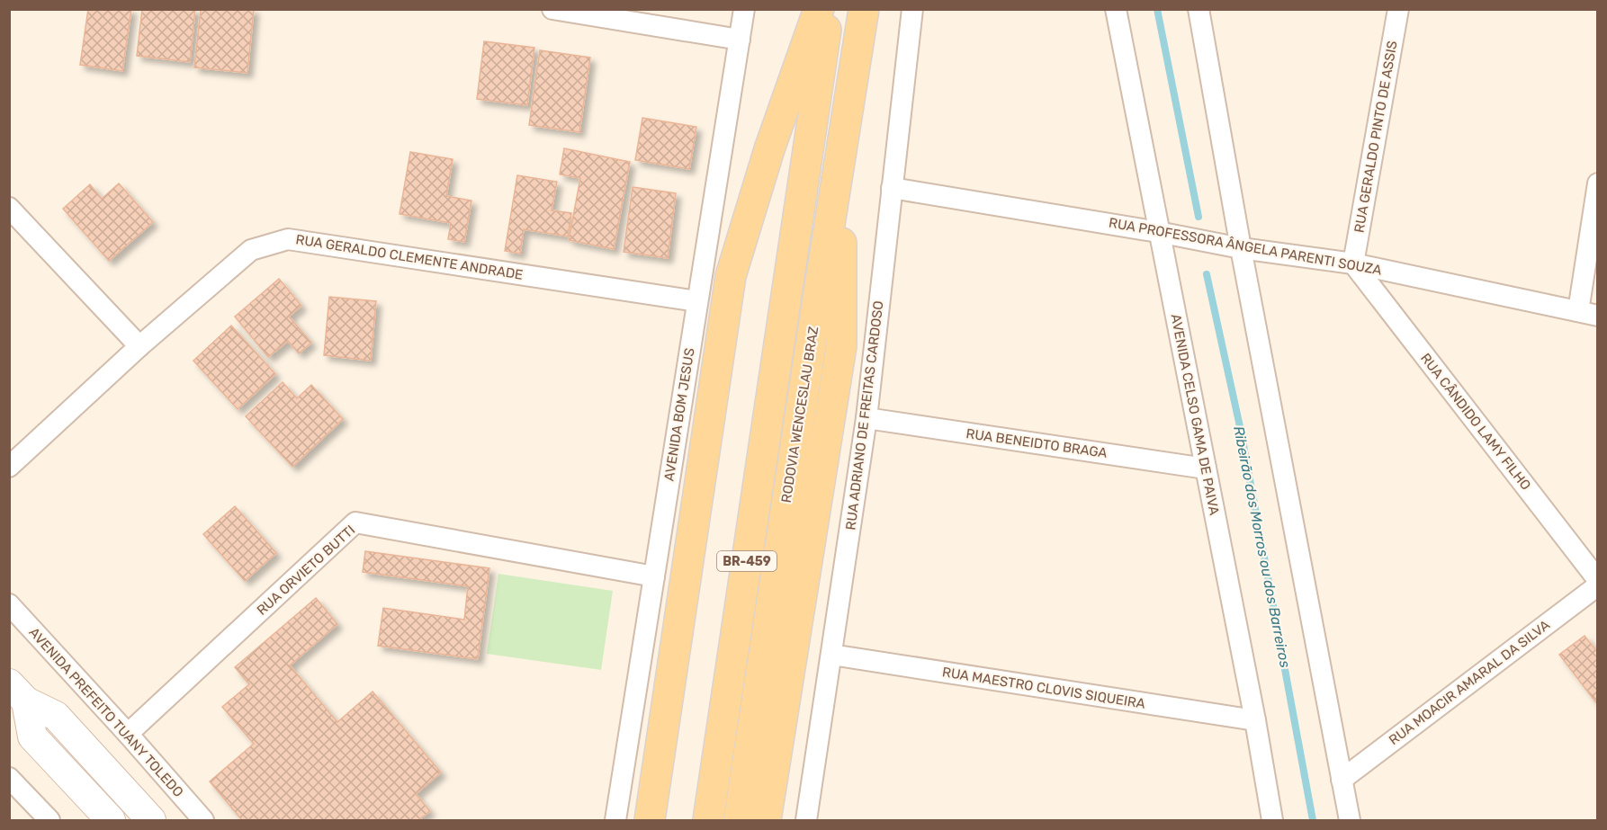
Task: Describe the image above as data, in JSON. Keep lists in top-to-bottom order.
{
  "streets": {
    "main road": ["RODOVIA WENCESLAU BRAZ", "BR-459"],
    "street": [
      "RUA GERALDO PINTO DE ASSIS",
      "RUA PROFESSORA ÂNGELA PARENTI SOUZA",
      "RUA GERALDO CLEMENTE ANDRADE",
      "AVENIDA BOM JESUS",
      "AVENIDA CELSO GAMA DE PAIVA",
      "RUA ADRIANO DE FREITAS CARDOSO",
      "RUA CÂNDIDO LAMY FILHO",
      "RUA BENEIDTO BRAGA",
      "RUA ORVIETO BUTTI",
      "RUA MOACIR AMARAL DA SILVA",
      "RUA MAESTRO CLOVIS SIQUEIRA",
      "AVENIDA PREFEITO TUANY TOLEDO"
    ]
  },
  "crossings": [
    ["RUA GERALDO PINTO DE ASSIS", "RUA PROFESSORA ÂNGELA PARENTI SOUZA"],
    ["RUA GERALDO PINTO DE ASSIS", "RUA CÂNDIDO LAMY FILHO"],
    ["RUA PROFESSORA ÂNGELA PARENTI SOUZA", "AVENIDA CELSO GAMA DE PAIVA"],
    ["RUA PROFESSORA ÂNGELA PARENTI SOUZA", "RUA ADRIANO DE FREITAS CARDOSO"],
    ["RUA PROFESSORA ÂNGELA PARENTI SOUZA", "RUA CÂNDIDO LAMY FILHO"],
    ["RUA GERALDO CLEMENTE ANDRADE", "AVENIDA BOM JESUS"],
    ["AVENIDA BOM JESUS", "RUA ORVIETO BUTTI"],
    ["AVENIDA CELSO GAMA DE PAIVA", "RUA BENEIDTO BRAGA"],
    ["AVENIDA CELSO GAMA DE PAIVA", "RUA MAESTRO CLOVIS SIQUEIRA"],
    ["RUA ADRIANO DE FREITAS CARDOSO", "RUA BENEIDTO BRAGA"],
    ["RUA ADRIANO DE FREITAS CARDOSO", "RUA MAESTRO CLOVIS SIQUEIRA"],
    ["RUA ORVIETO BUTTI", "AVENIDA PREFEITO TUANY TOLEDO"]
  ],
  "water": ["Ribeirão dos Morros ou dos Barreiros"]
}
